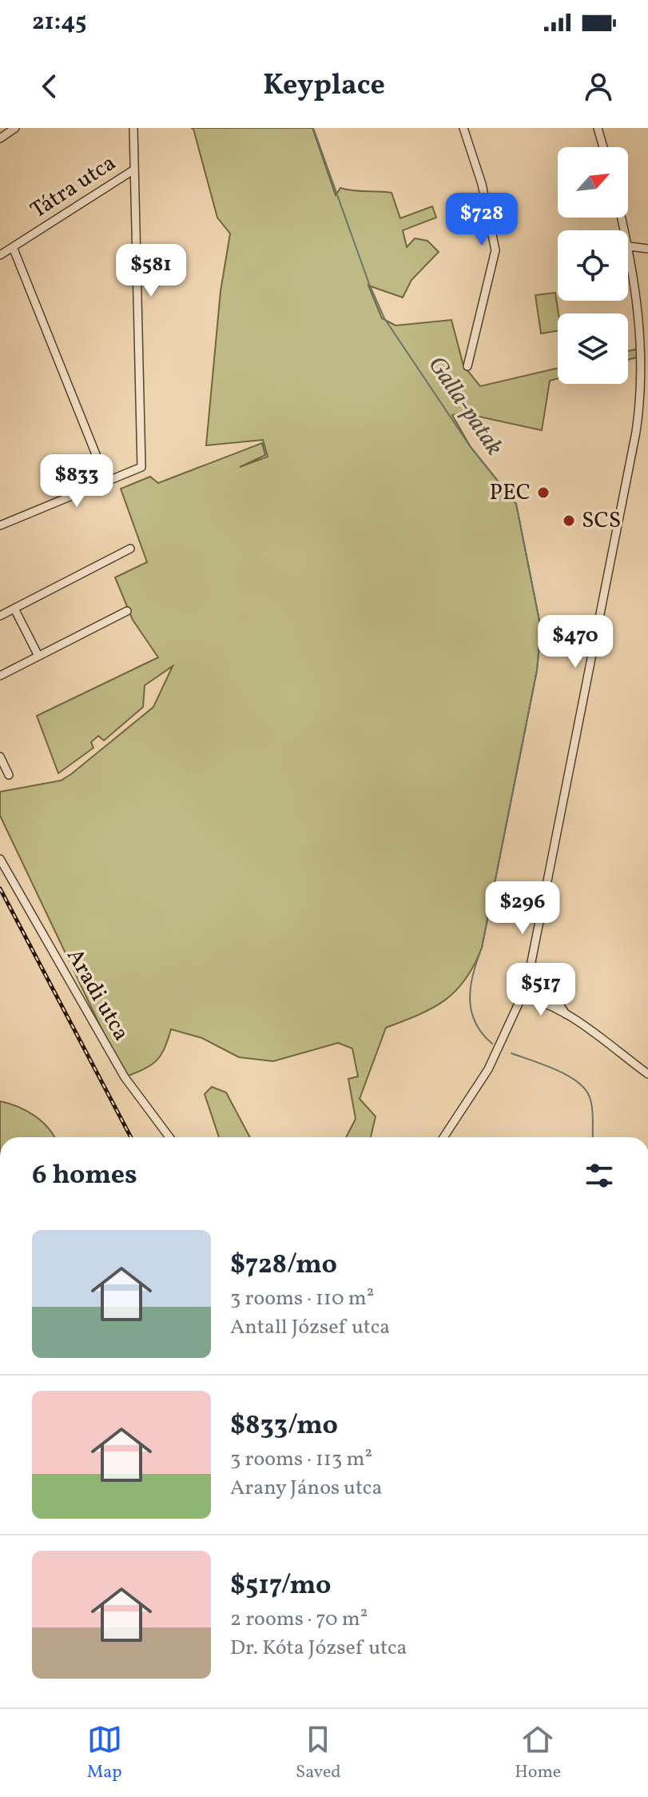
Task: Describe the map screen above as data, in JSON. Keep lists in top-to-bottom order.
{
  "streets": {
    "street": ["Tátra utca", "Aradi utca"]
  },
  "water": ["Galla-patak"],
  "places": ["PEC", "SCS"],
  "north": "top right",
  "page": {
    "status": "21:45",
    "header": "Keyplace",
    "price": [
      "$728",
      "$581",
      "$833",
      "$470",
      "$296",
      "$517"
    ],
    "heading": "6 homes",
    "list": [
      {
        "name": "$728/mo",
        "note": "3 rooms · 110 m² · Antall József utca"
      },
      {
        "name": "$833/mo",
        "note": "3 rooms · 113 m² · Arany János utca"
      },
      {
        "name": "$517/mo",
        "note": "2 rooms · 70 m² · Dr. Kóta József utca"
      }
    ],
    "tabs": ["Map", "Saved", "Home"]
  }
}
